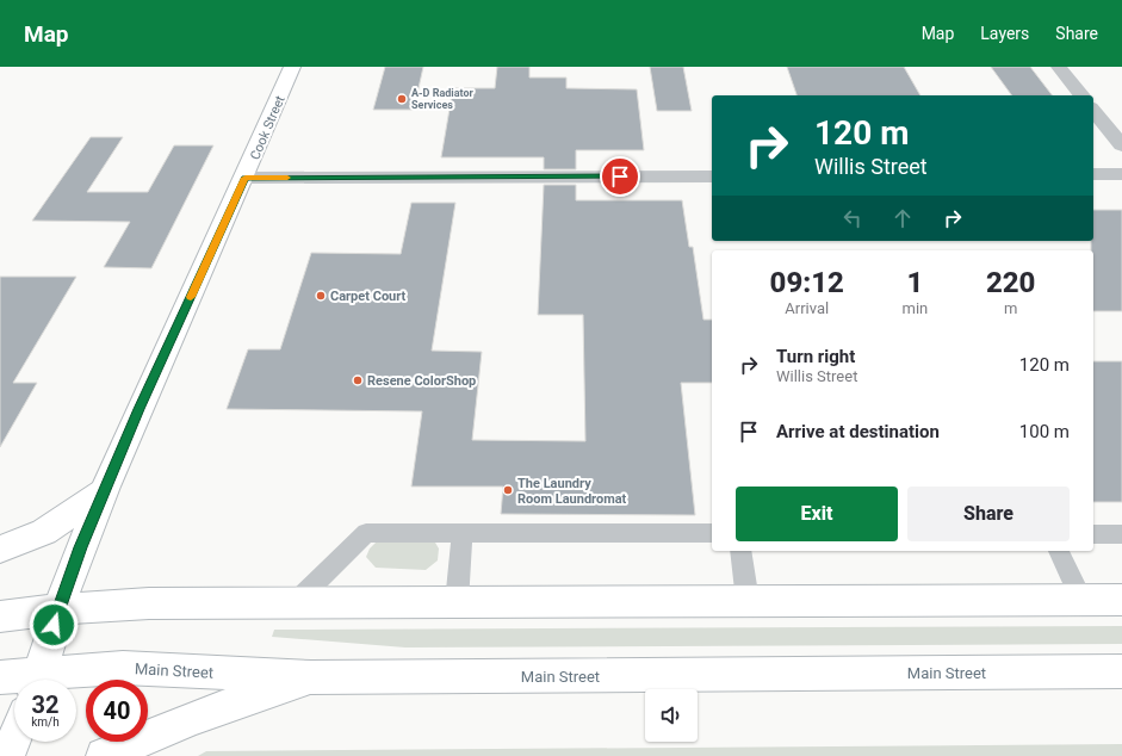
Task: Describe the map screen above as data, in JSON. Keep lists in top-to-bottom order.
{
  "streets": {
    "main road": ["Cook Street", "Main Street"]
  },
  "places": [
    "A-D Radiator Services",
    "Carpet Court",
    "Resene ColorShop",
    "The Laundry Room Laundromat"
  ],
  "page": {
    "header": "Map",
    "nav": ["Map", "Layers", "Share"],
    "turn": ["120 m", "Willis Street"],
    "eta": [
      "09:12",
      "Arrival",
      "1",
      "min",
      "220",
      "m"
    ],
    "list": [
      {
        "name": "Turn right",
        "note": "Willis Street",
        "value": "120 m"
      },
      {
        "name": "Arrive at destination",
        "value": "100 m"
      }
    ],
    "buttons": ["Exit", "Share"],
    "speed": "32 km/h",
    "limit": "40"
  }
}
